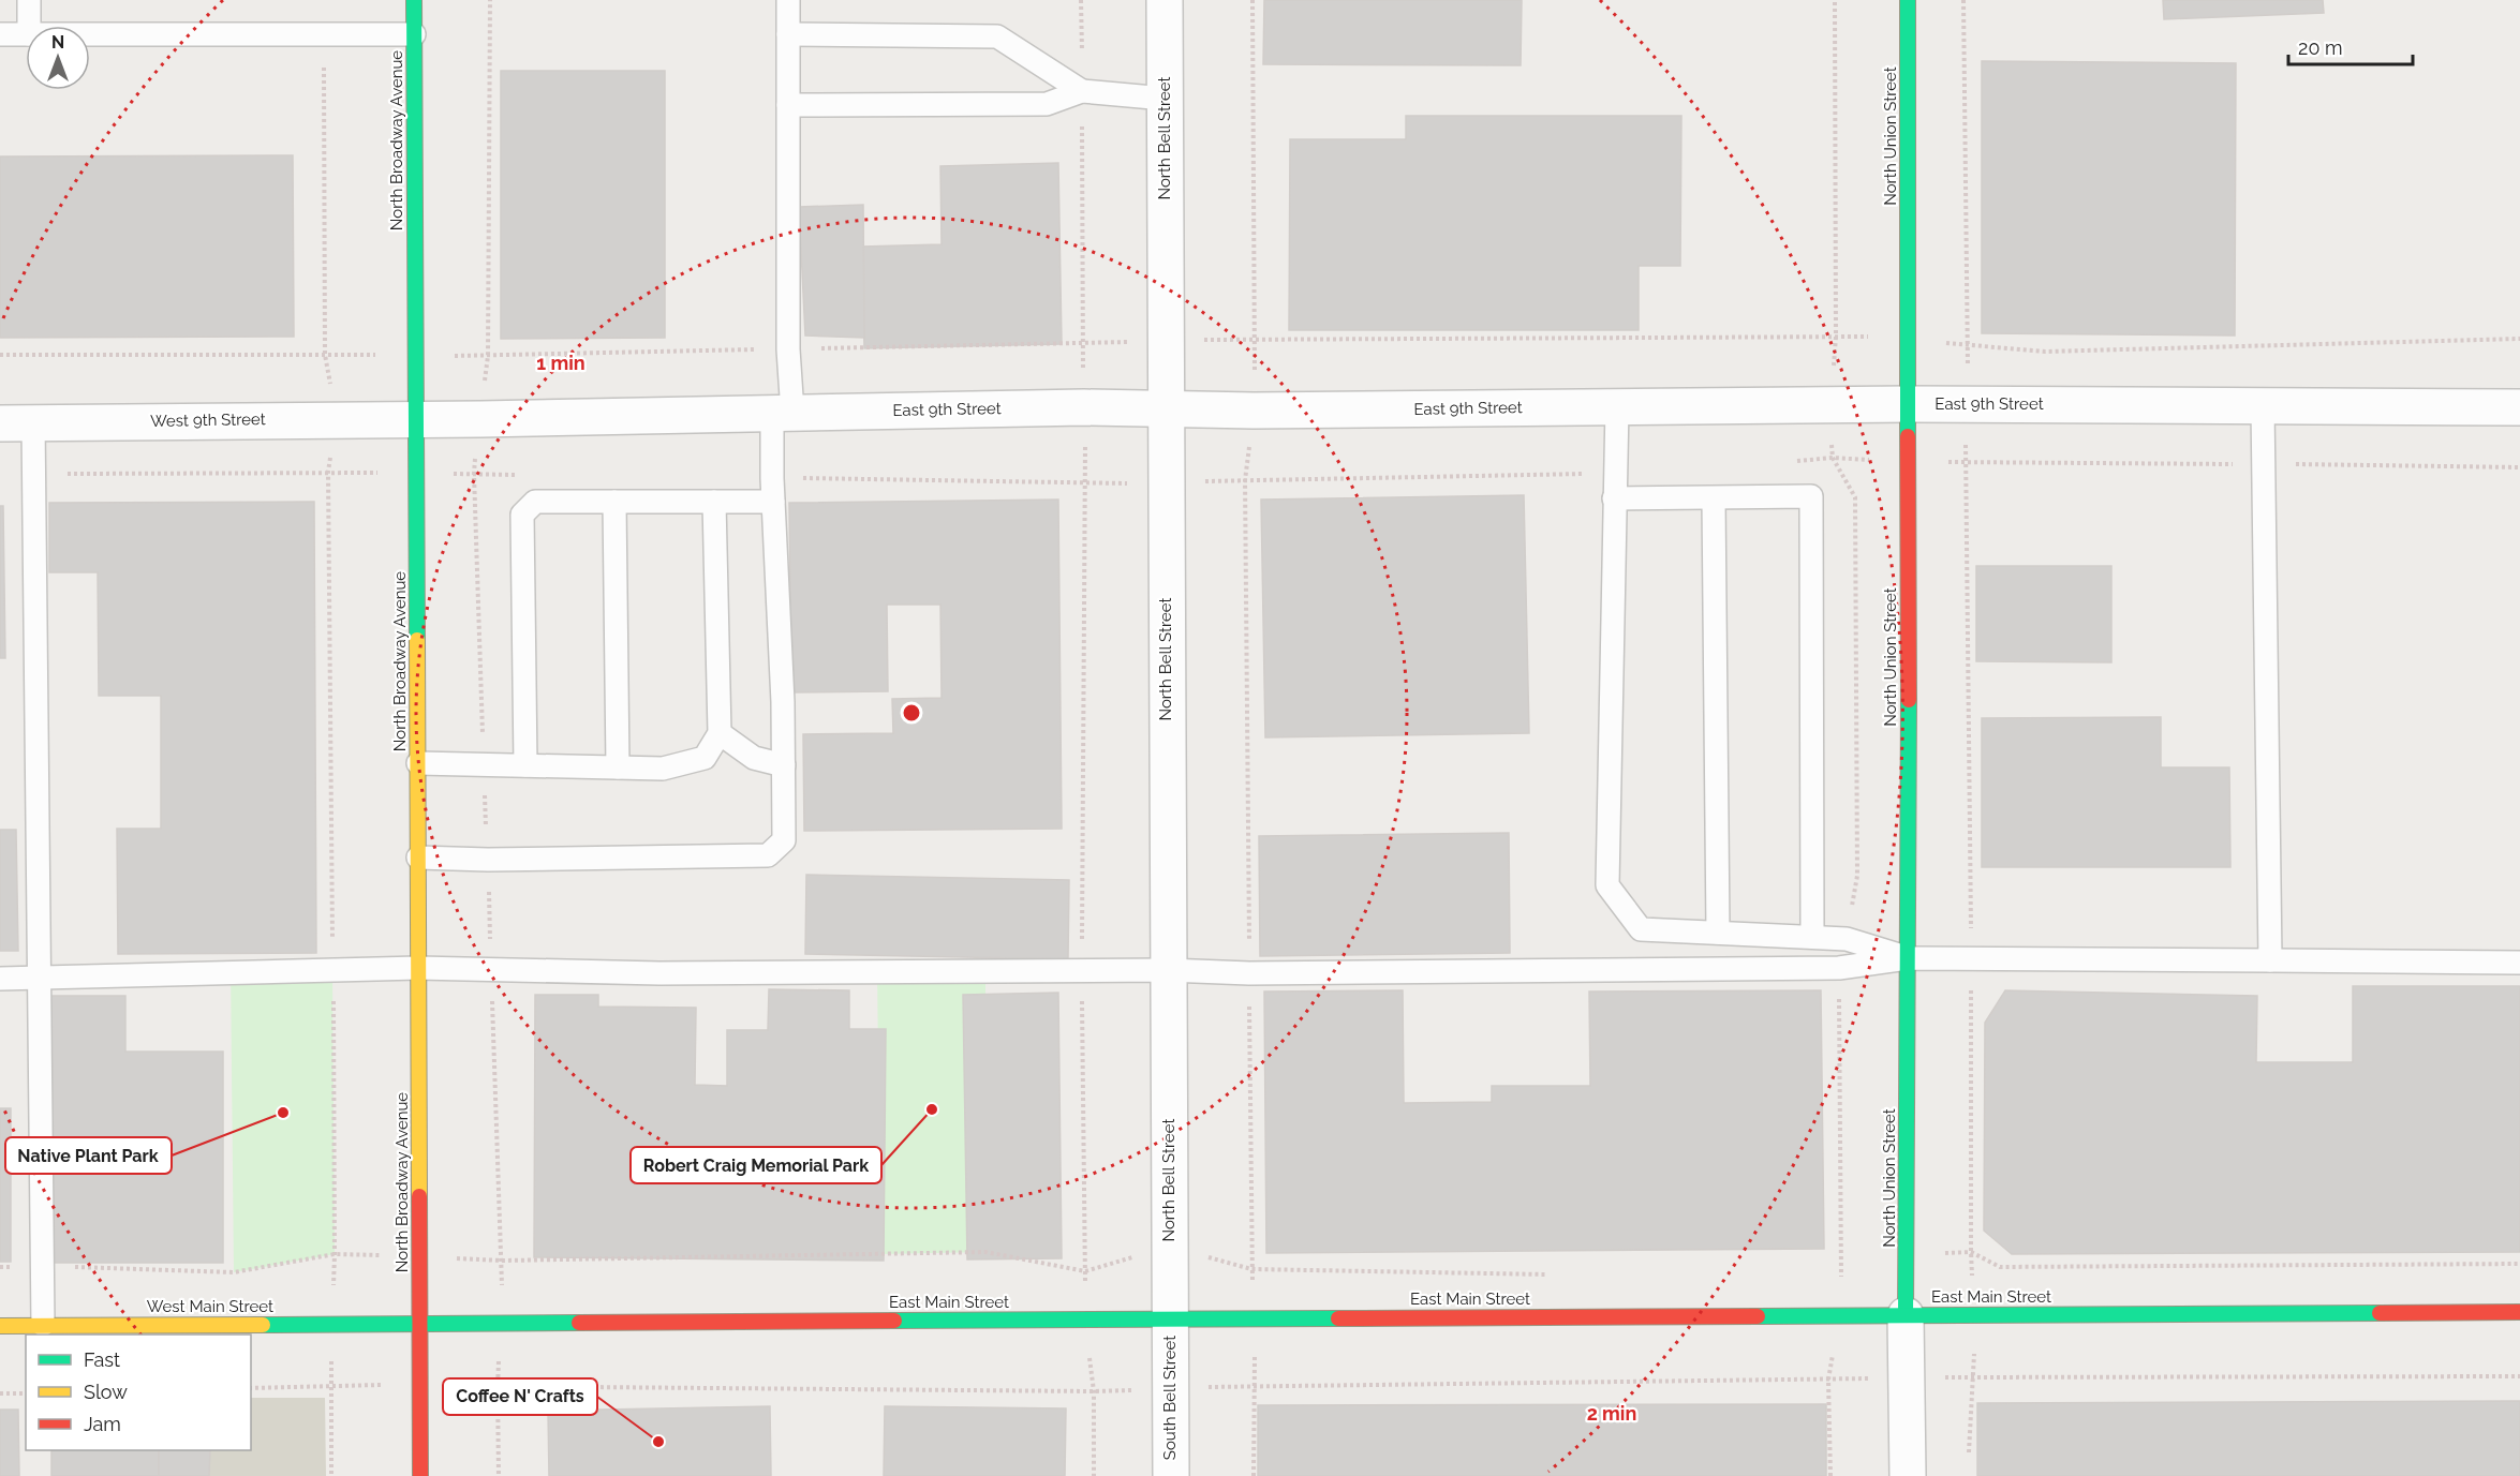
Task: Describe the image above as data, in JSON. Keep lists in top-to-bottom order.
{
  "streets": {
    "street": [
      "North Union Street",
      "North Bell Street",
      "North Broadway Avenue",
      "East 9th Street",
      "West 9th Street",
      "East Main Street",
      "West Main Street",
      "South Bell Street"
    ]
  },
  "crossings": [
    ["North Union Street", "East 9th Street"],
    ["North Union Street", "East Main Street"],
    ["North Bell Street", "East 9th Street"],
    ["North Bell Street", "East Main Street"],
    ["North Bell Street", "South Bell Street"],
    ["North Broadway Avenue", "East 9th Street"],
    ["North Broadway Avenue", "West 9th Street"],
    ["North Broadway Avenue", "East Main Street"],
    ["North Broadway Avenue", "West Main Street"],
    ["East 9th Street", "West 9th Street"],
    ["East Main Street", "West Main Street"],
    ["East Main Street", "South Bell Street"]
  ],
  "places": ["Robert Craig Memorial Park", "Native Plant Park", "Coffee N' Crafts"],
  "legend": ["Fast", "Slow", "Jam"],
  "scale_bar": "20 m",
  "north": "top",
  "rings": ["1 min", "2 min"]
}
